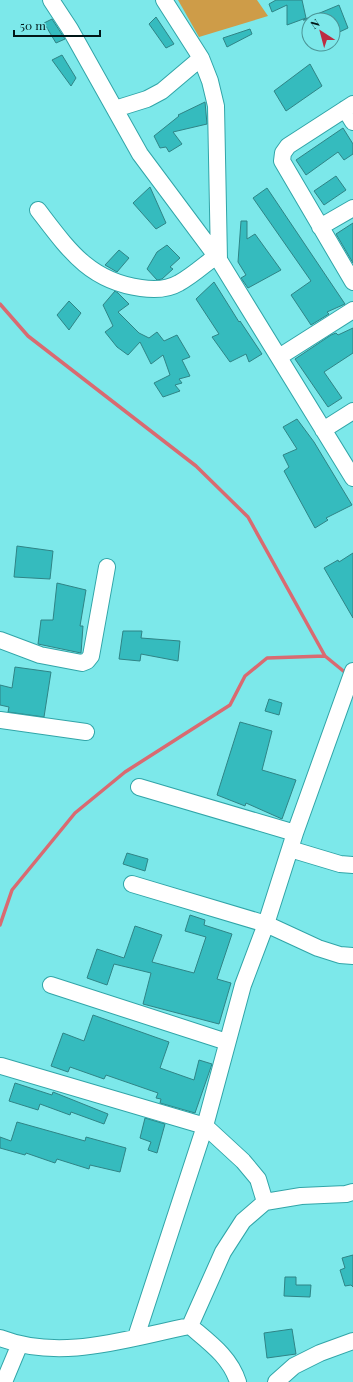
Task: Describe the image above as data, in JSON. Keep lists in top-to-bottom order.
{
  "scale_bar": "50 m",
  "north": "top left"
}
